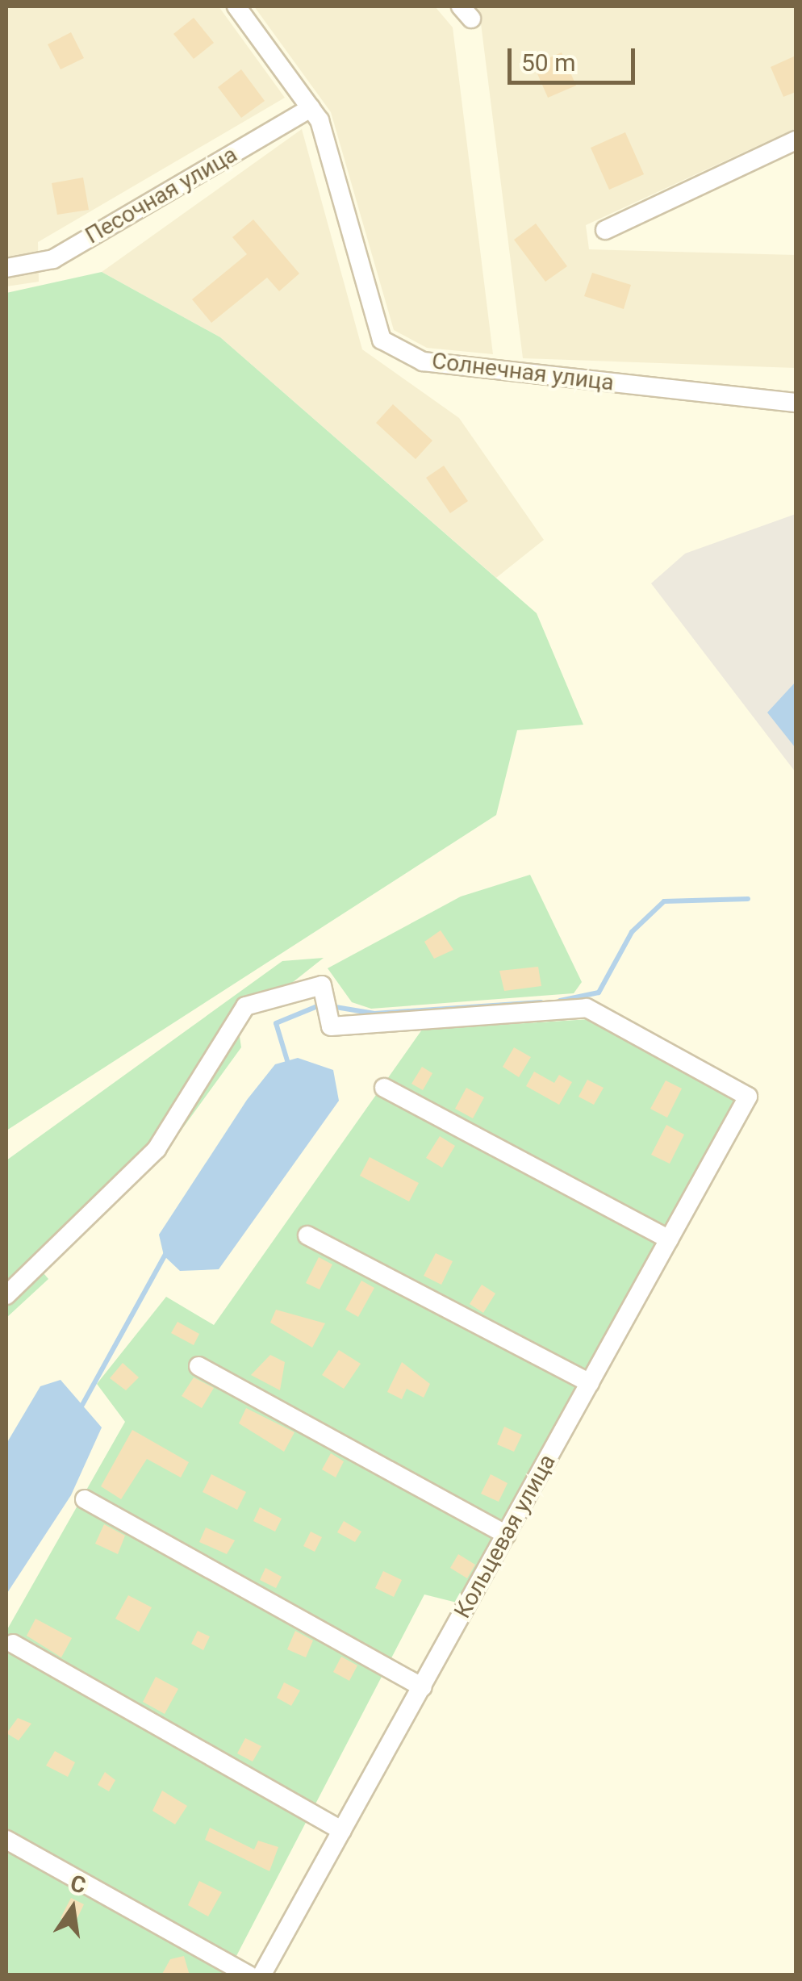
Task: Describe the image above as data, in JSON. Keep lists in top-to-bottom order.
{
  "streets": {
    "street": ["Песочная улица", "Солнечная улица", "Кольцевая улица"]
  },
  "crossings": [
    ["Песочная улица", "Солнечная улица"]
  ],
  "scale_bar": "50 m",
  "north": "top"
}
